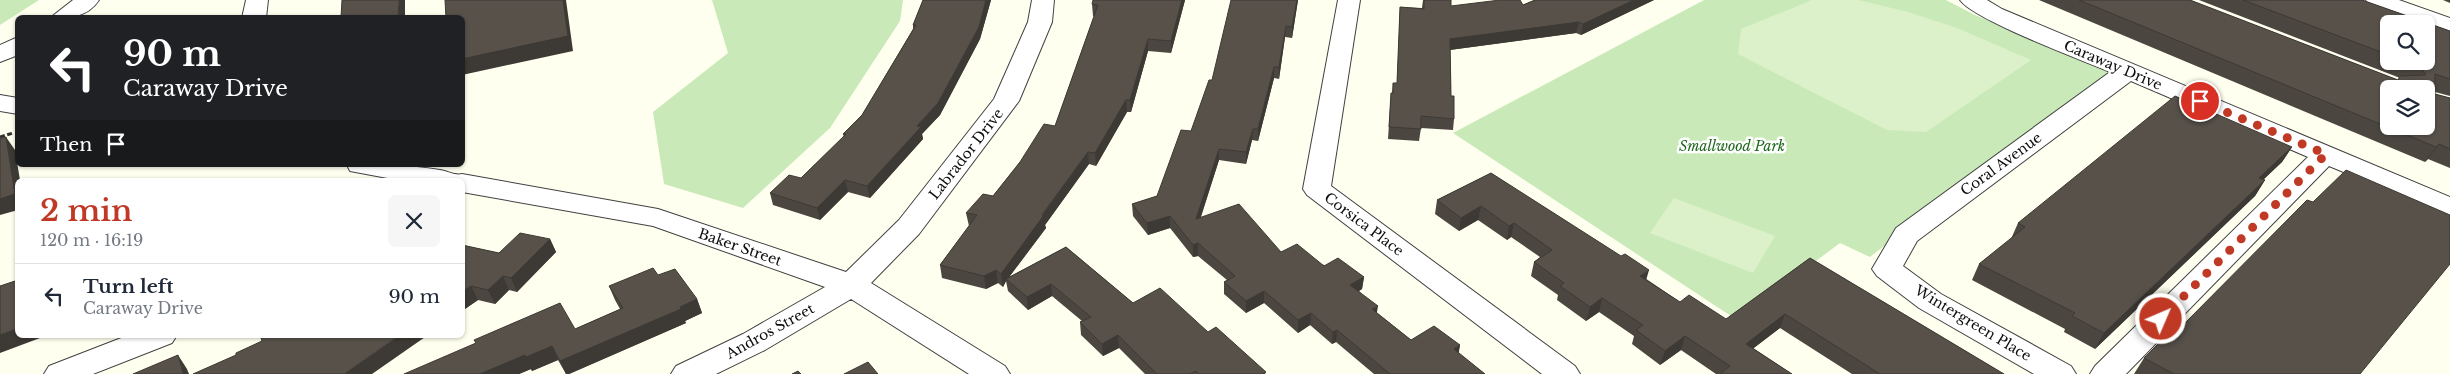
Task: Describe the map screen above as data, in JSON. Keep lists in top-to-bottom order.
{
  "streets": {
    "street": [
      "Caraway Drive",
      "Labrador Drive",
      "Coral Avenue",
      "Corsica Place",
      "Baker Street",
      "Wintergreen Place",
      "Andros Street"
    ]
  },
  "crossings": [
    ["Caraway Drive", "Coral Avenue"],
    ["Labrador Drive", "Baker Street"],
    ["Labrador Drive", "Andros Street"],
    ["Coral Avenue", "Wintergreen Place"],
    ["Baker Street", "Andros Street"]
  ],
  "parks": ["Smallwood Park"],
  "page": {
    "turn": ["90 m", "Caraway Drive"],
    "then": "Then",
    "heading": ["2 min", "120 m · 16:19"],
    "list": [
      {
        "name": "Turn left",
        "note": "Caraway Drive",
        "value": "90 m"
      }
    ]
  }
}
